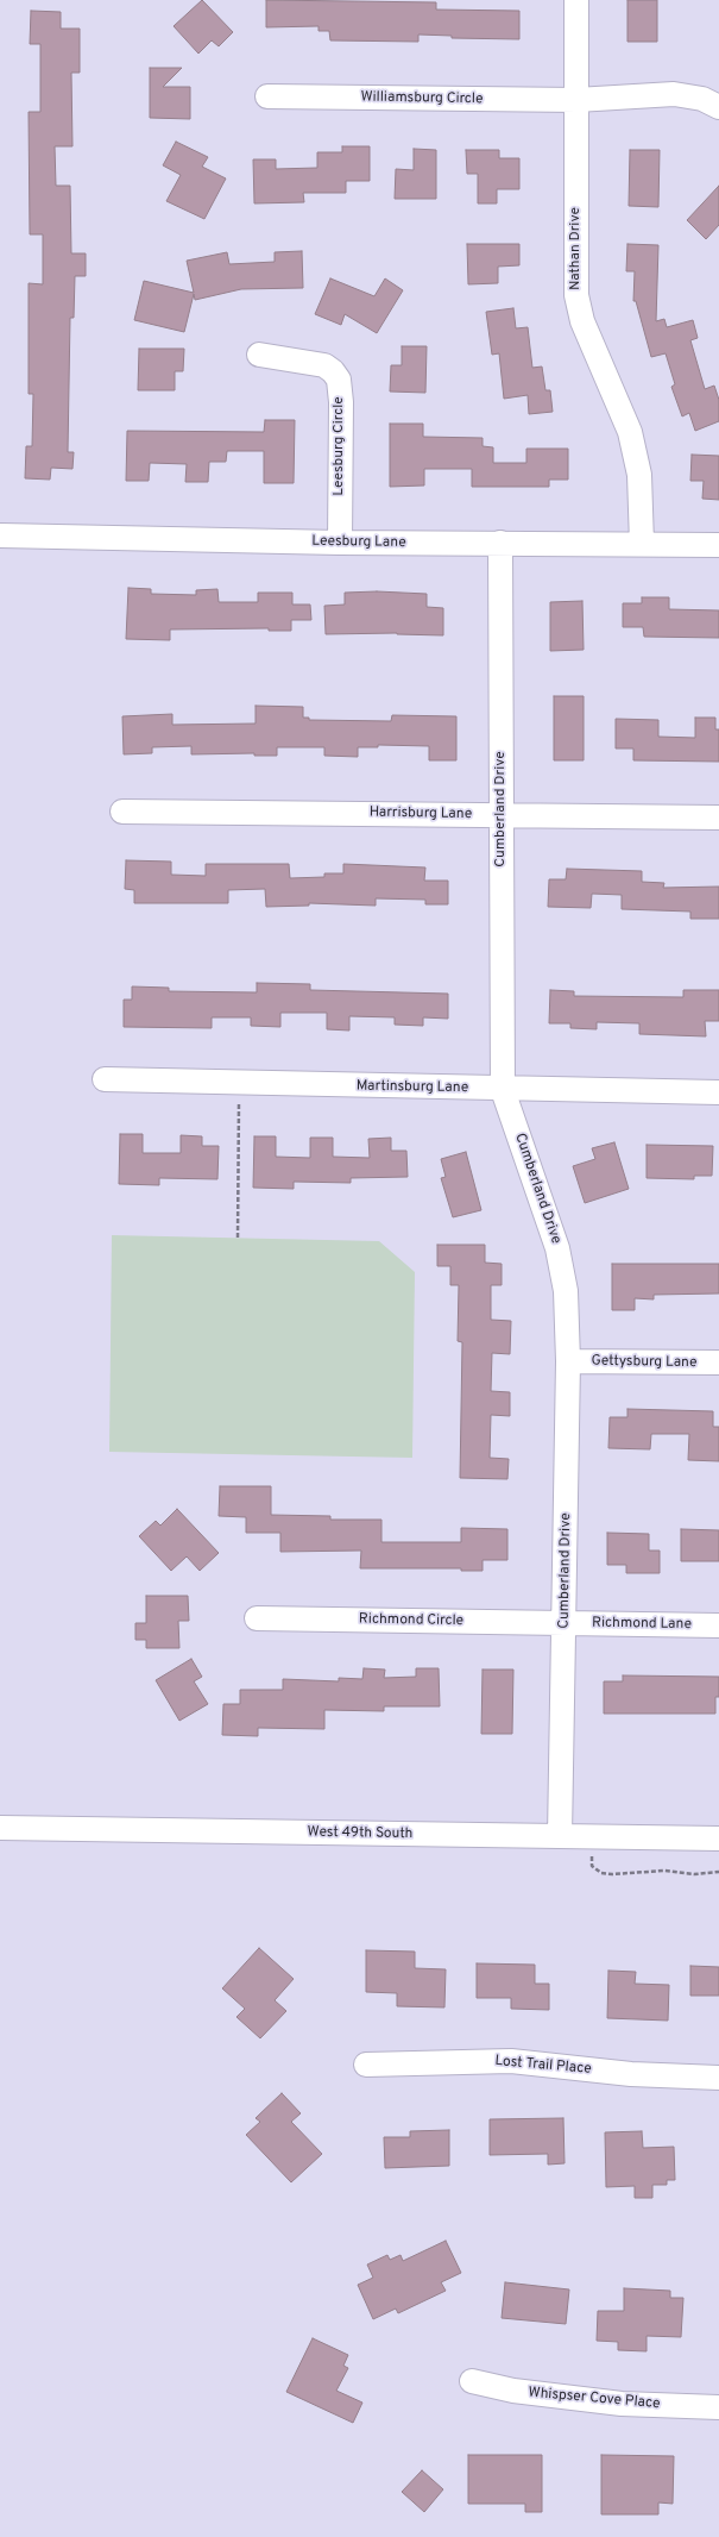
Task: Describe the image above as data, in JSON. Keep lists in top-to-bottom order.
{
  "streets": {
    "street": [
      "Williamsburg Circle",
      "Nathan Drive",
      "Leesburg Circle",
      "Leesburg Lane",
      "Cumberland Drive",
      "Harrisburg Lane",
      "Martinsburg Lane",
      "Gettysburg Lane",
      "Richmond Circle",
      "Richmond Lane",
      "West 49th South",
      "Lost Trail Place",
      "Whispser Cove Place"
    ]
  },
  "crossings": [
    ["Williamsburg Circle", "Nathan Drive"],
    ["Nathan Drive", "Leesburg Lane"],
    ["Leesburg Circle", "Leesburg Lane"],
    ["Leesburg Lane", "Cumberland Drive"],
    ["Cumberland Drive", "Harrisburg Lane"],
    ["Cumberland Drive", "Martinsburg Lane"],
    ["Cumberland Drive", "Gettysburg Lane"],
    ["Cumberland Drive", "Richmond Circle"],
    ["Cumberland Drive", "Richmond Lane"],
    ["Cumberland Drive", "West 49th South"],
    ["Richmond Circle", "Richmond Lane"]
  ]
}
